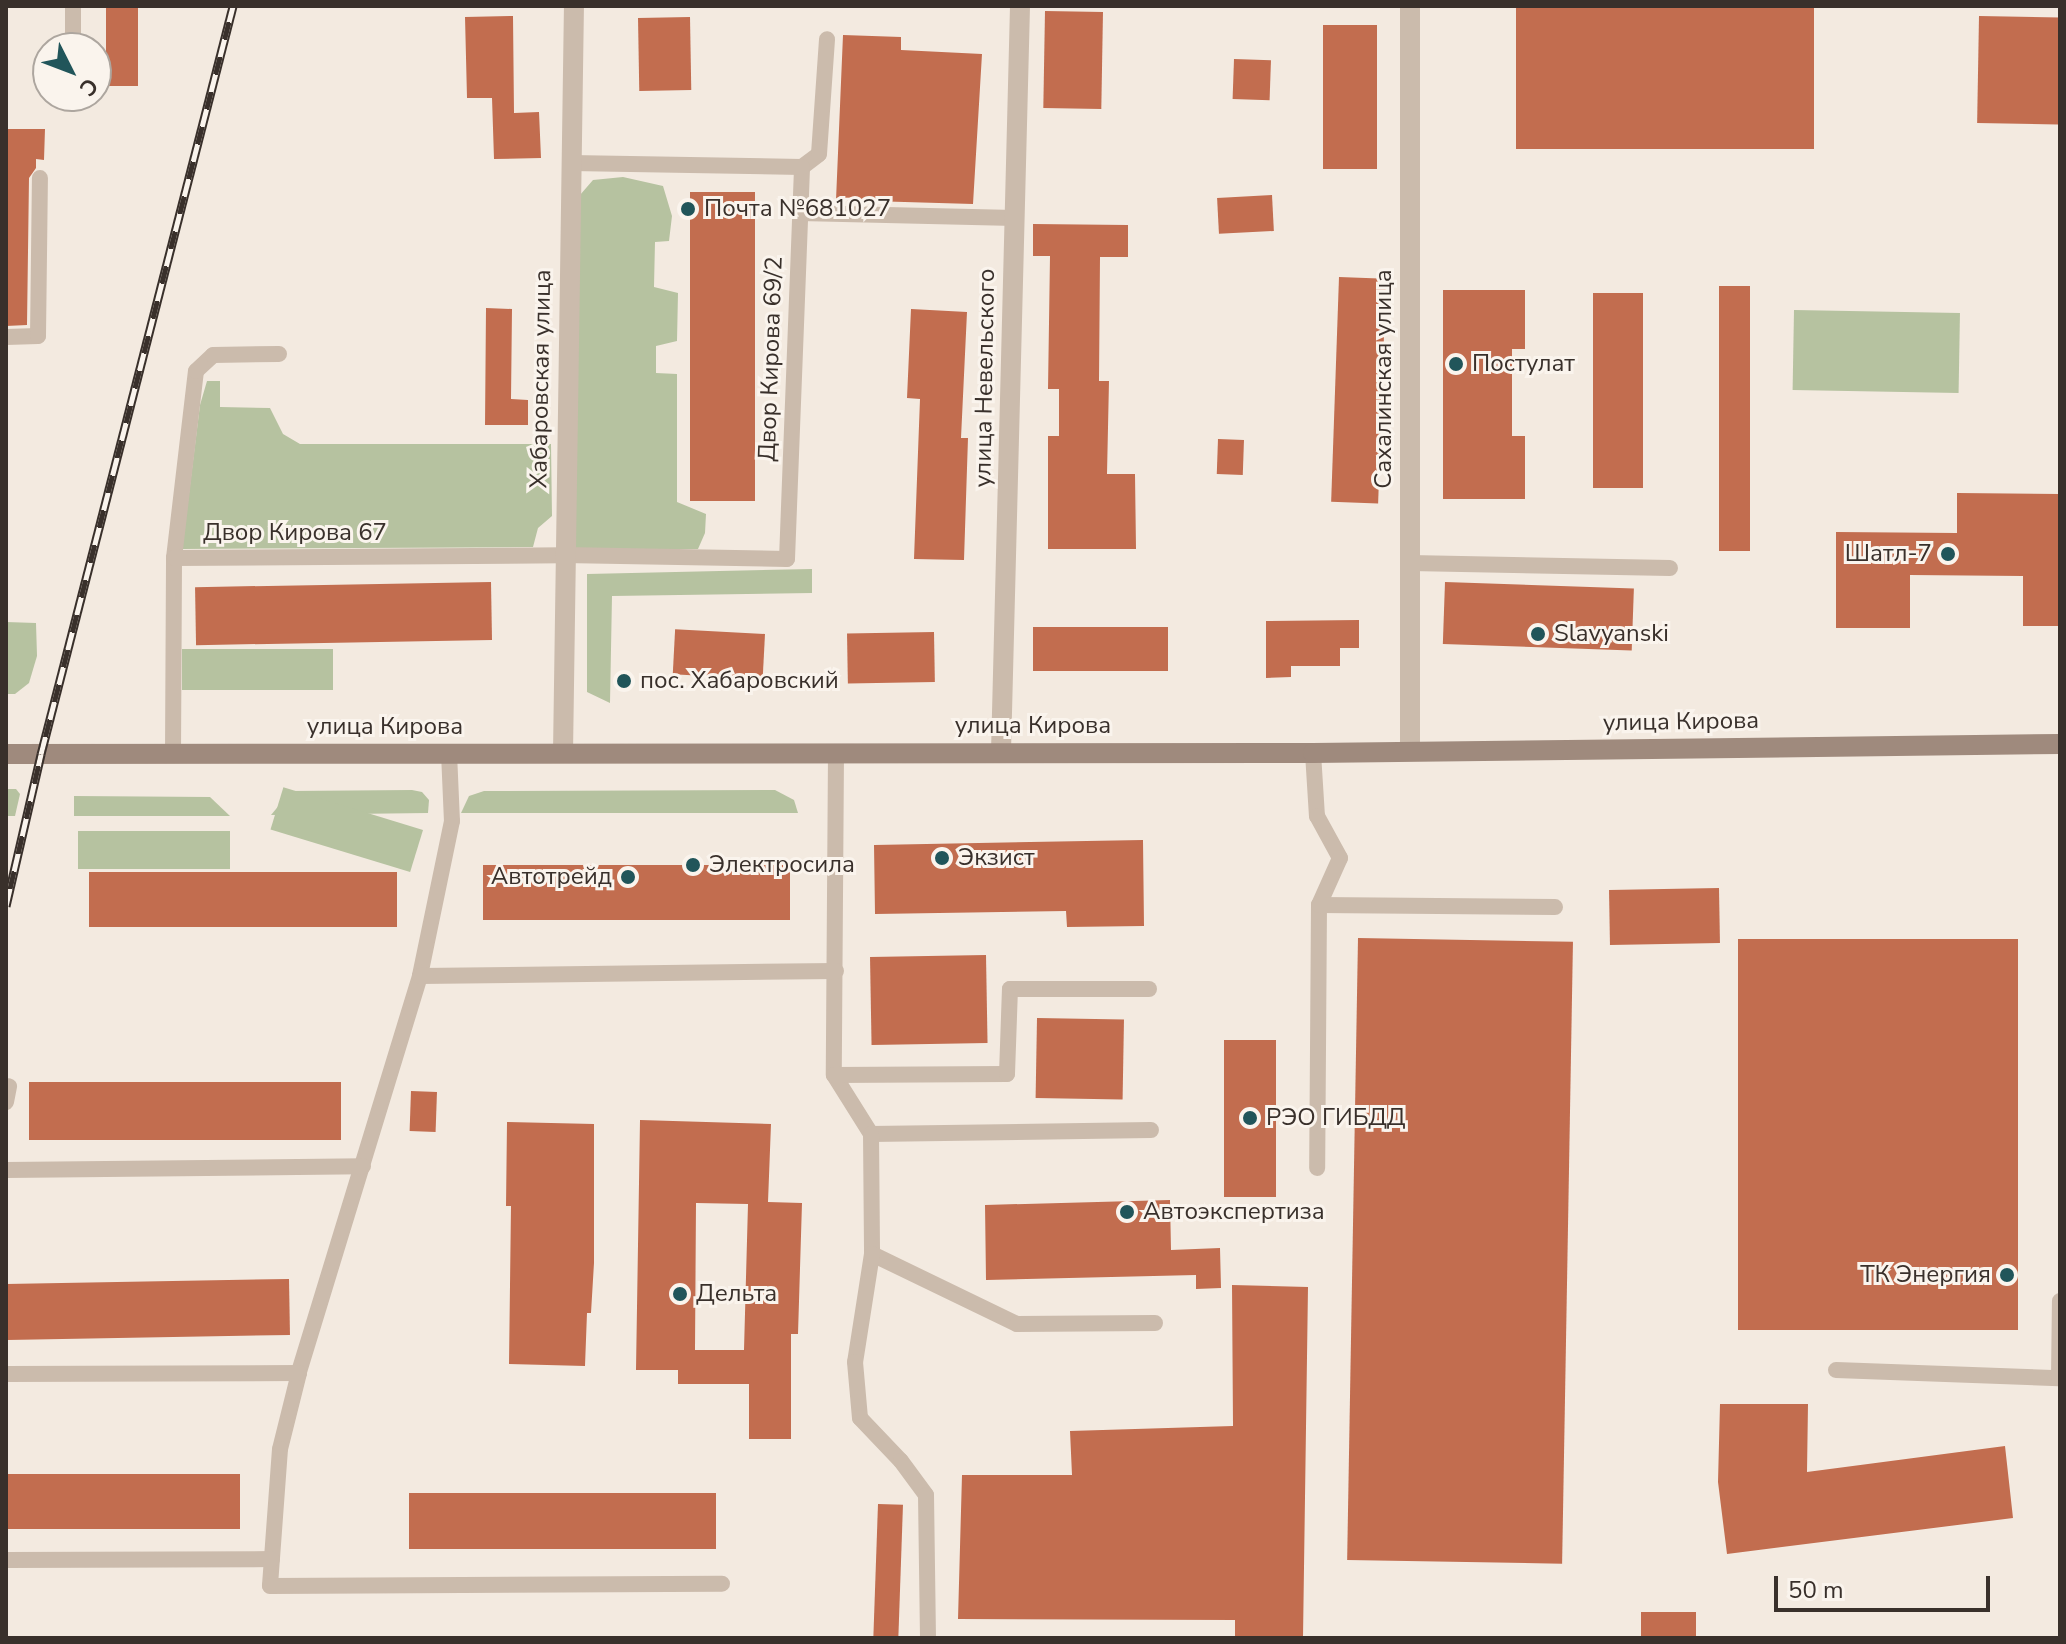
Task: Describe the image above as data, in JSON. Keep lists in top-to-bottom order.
{
  "streets": {
    "main road": ["улица Кирова"],
    "street": ["улица Невельского", "Хабаровская улица", "Сахалинская улица"],
    "lane": ["Двор Кирова 69/2", "Двор Кирова 67"]
  },
  "crossings": [
    ["Двор Кирова 69/2", "Хабаровская улица"],
    ["Двор Кирова 69/2", "Двор Кирова 67"],
    ["улица Невельского", "улица Кирова"],
    ["Хабаровская улица", "Двор Кирова 67"],
    ["Хабаровская улица", "улица Кирова"],
    ["Сахалинская улица", "улица Кирова"],
    ["Двор Кирова 67", "улица Кирова"]
  ],
  "places": [
    "Почта №681027",
    "Постулат",
    "Шатл-7",
    "Slavyanski",
    "пос. Хабаровский",
    "Экзист",
    "Электросила",
    "Автотрейд",
    "РЭО ГИБДД",
    "Автоэкспертиза",
    "ТК Энергия",
    "Дельта"
  ],
  "scale_bar": "50 m",
  "north": "bottom right"
}
